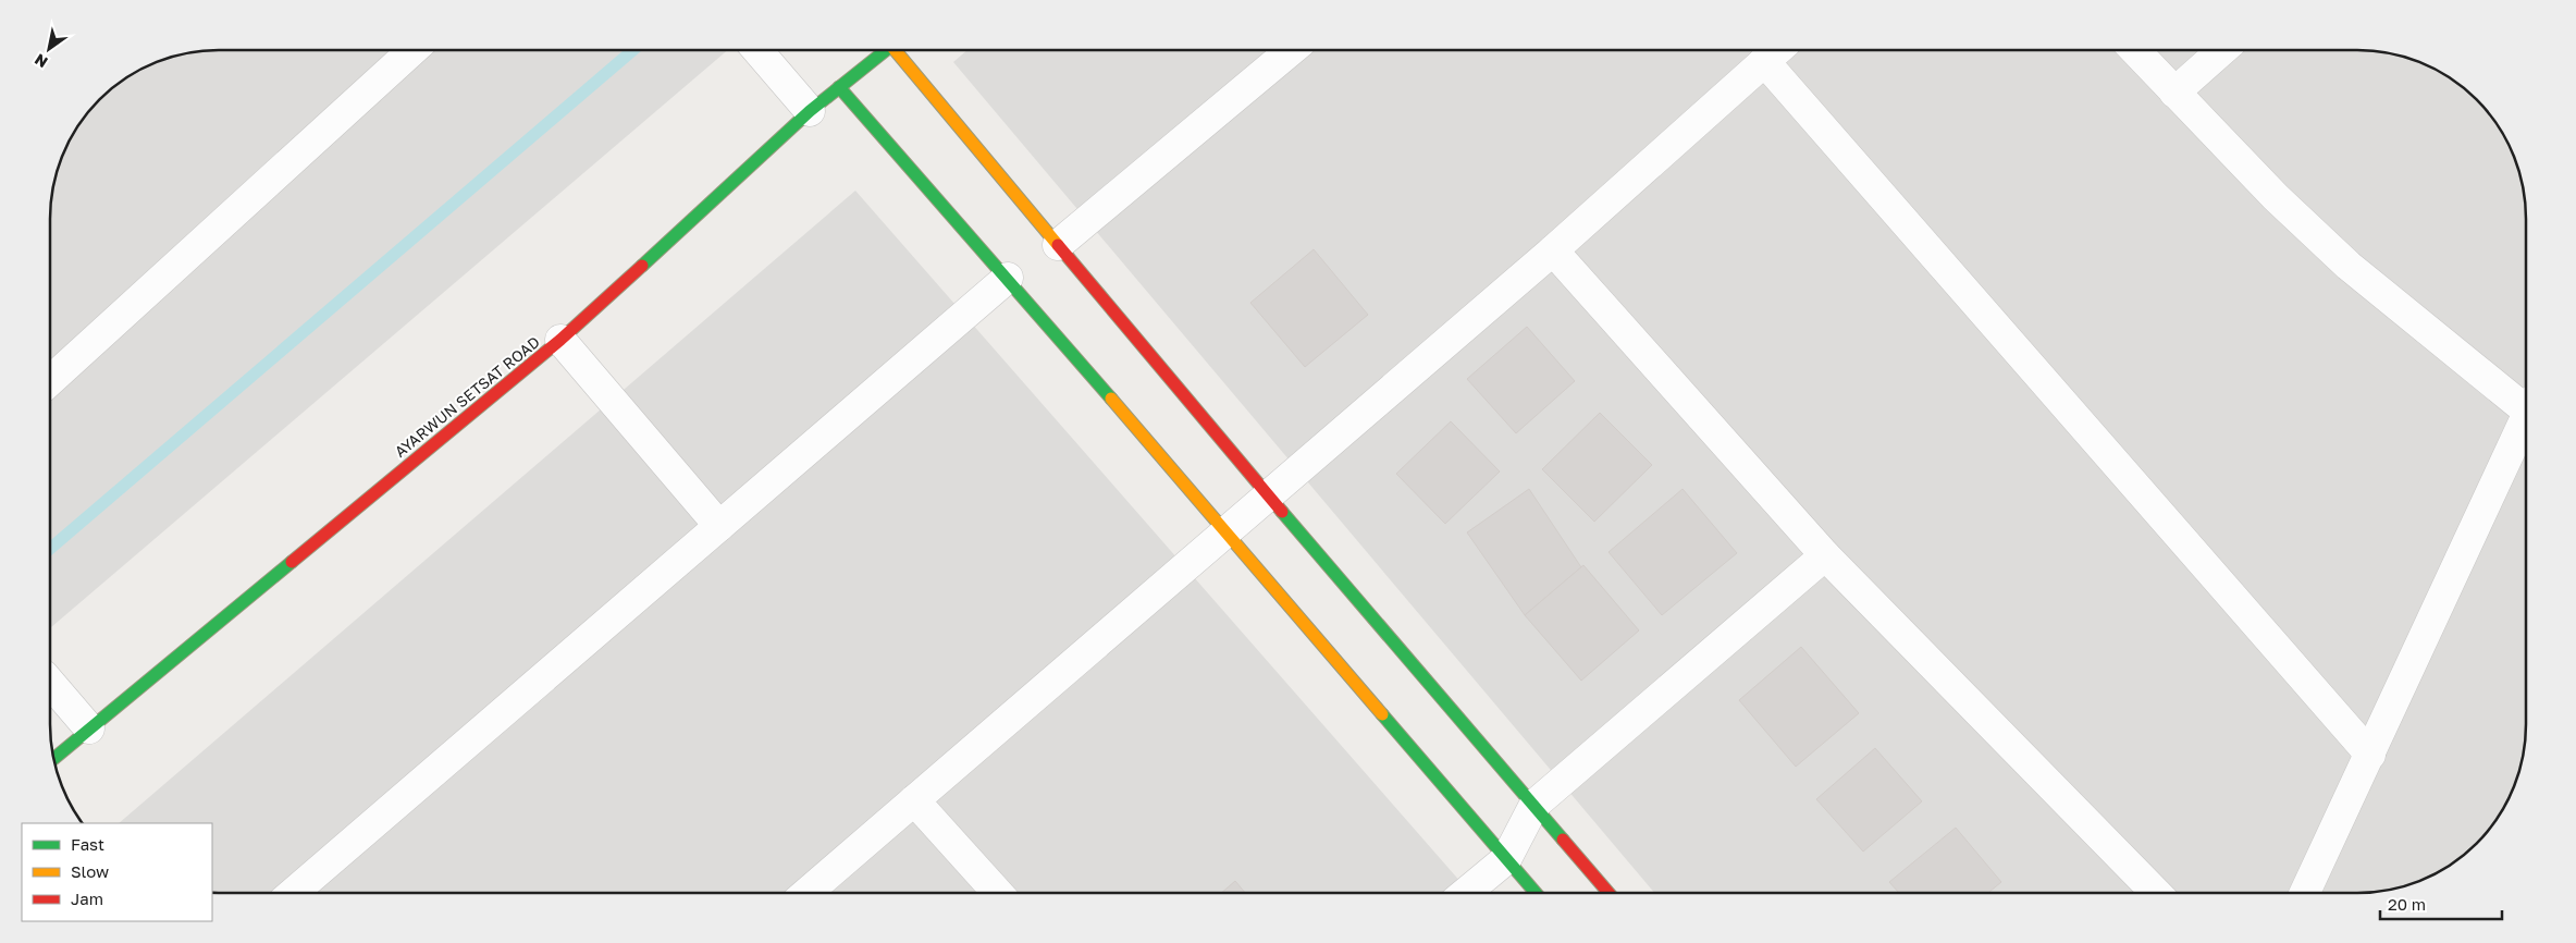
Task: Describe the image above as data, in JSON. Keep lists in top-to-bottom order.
{
  "streets": {
    "street": ["AYARWUN SETSAT ROAD"]
  },
  "legend": ["Fast", "Slow", "Jam"],
  "scale_bar": "20 m",
  "north": "bottom left"
}
